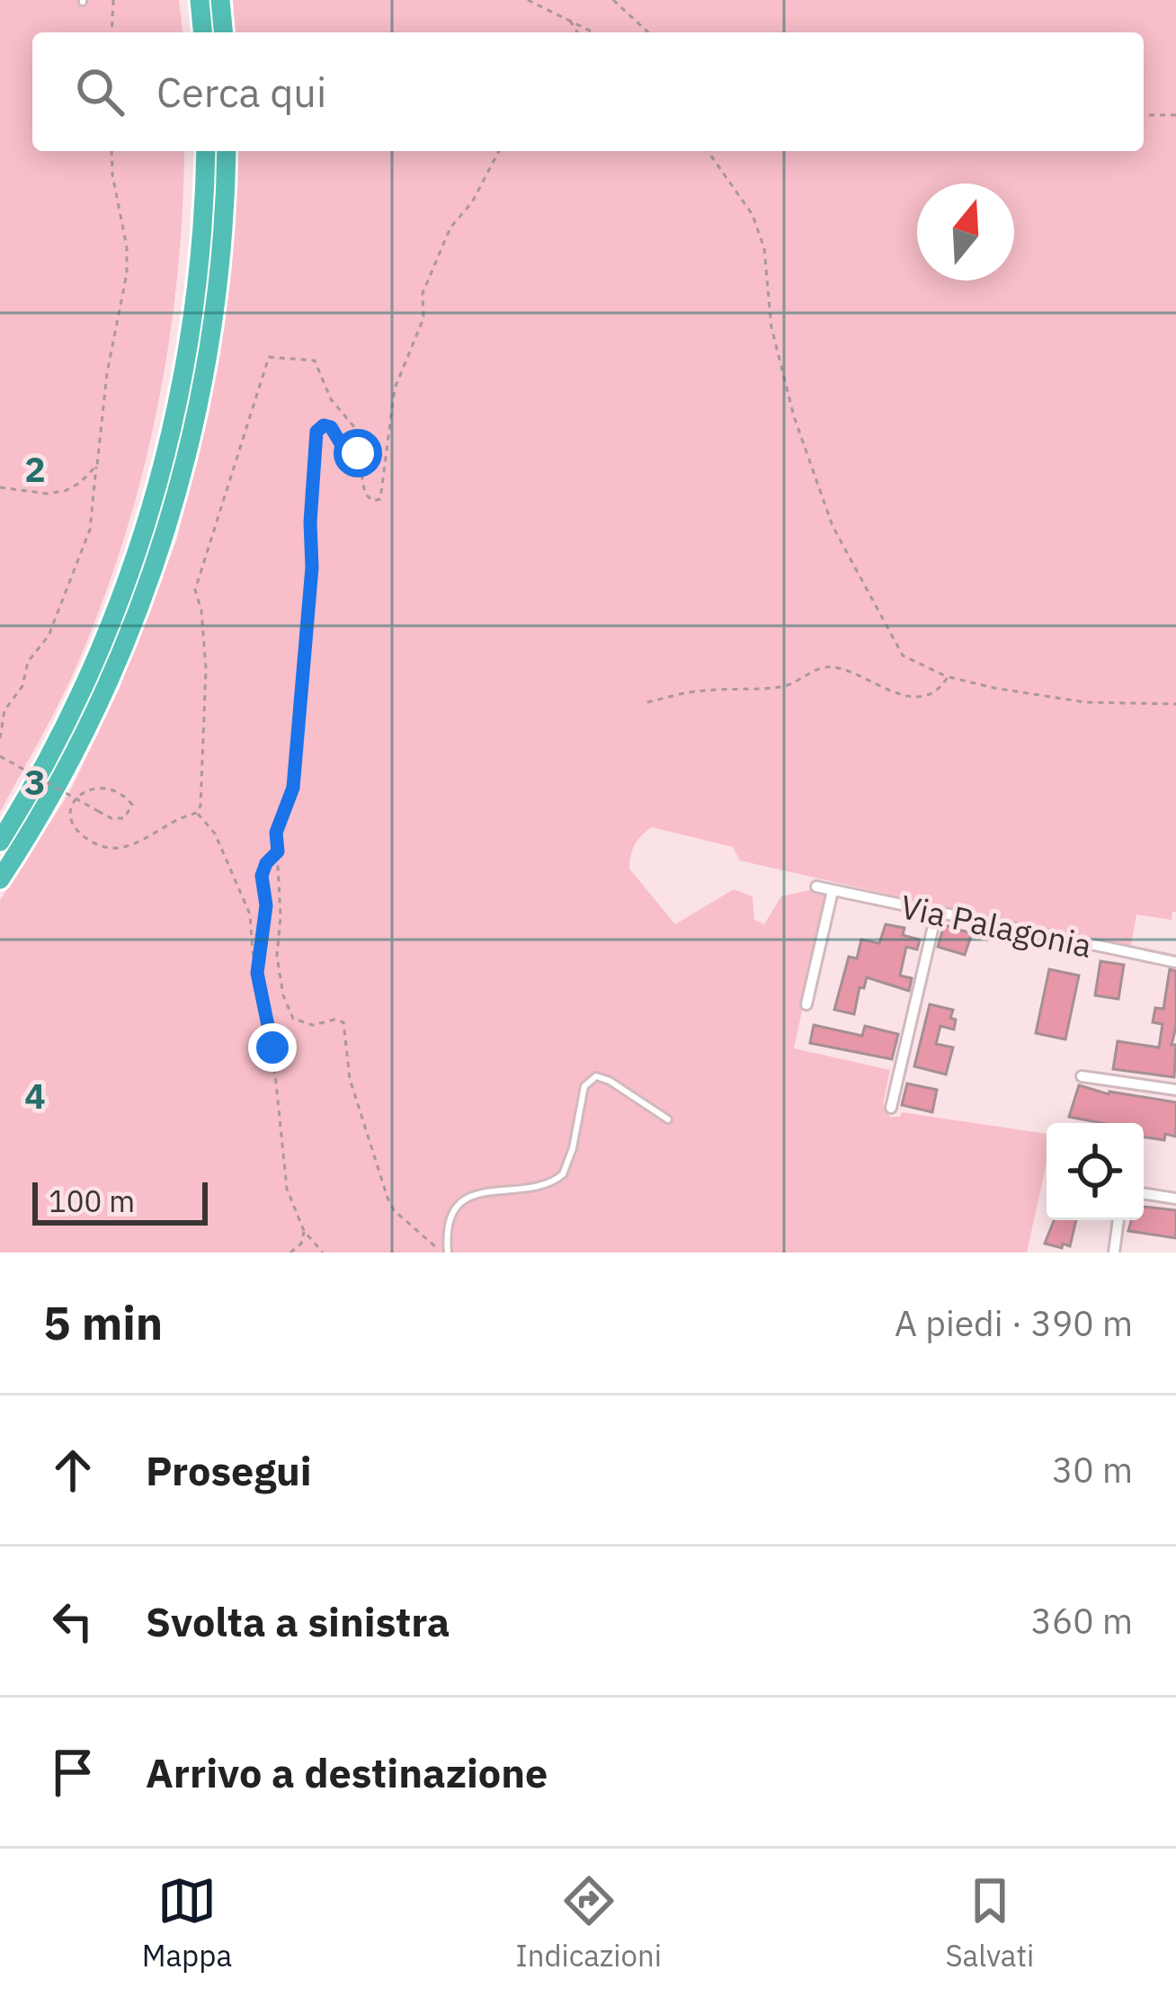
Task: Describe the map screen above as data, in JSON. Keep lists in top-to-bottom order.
{
  "streets": {
    "street": ["Via Palagonia"]
  },
  "scale_bar": "100 m",
  "north": "top",
  "page": {
    "search": "Cerca qui",
    "scale": "100 m",
    "heading": ["5 min", "A piedi · 390 m"],
    "list": [
      ["Prosegui", "30 m"],
      ["Svolta a sinistra", "360 m"],
      "Arrivo a destinazione"
    ],
    "nav": ["Mappa", "Indicazioni", "Salvati"]
  },
  "grid": {
    "rows": ["2", "3", "4"]
  }
}
